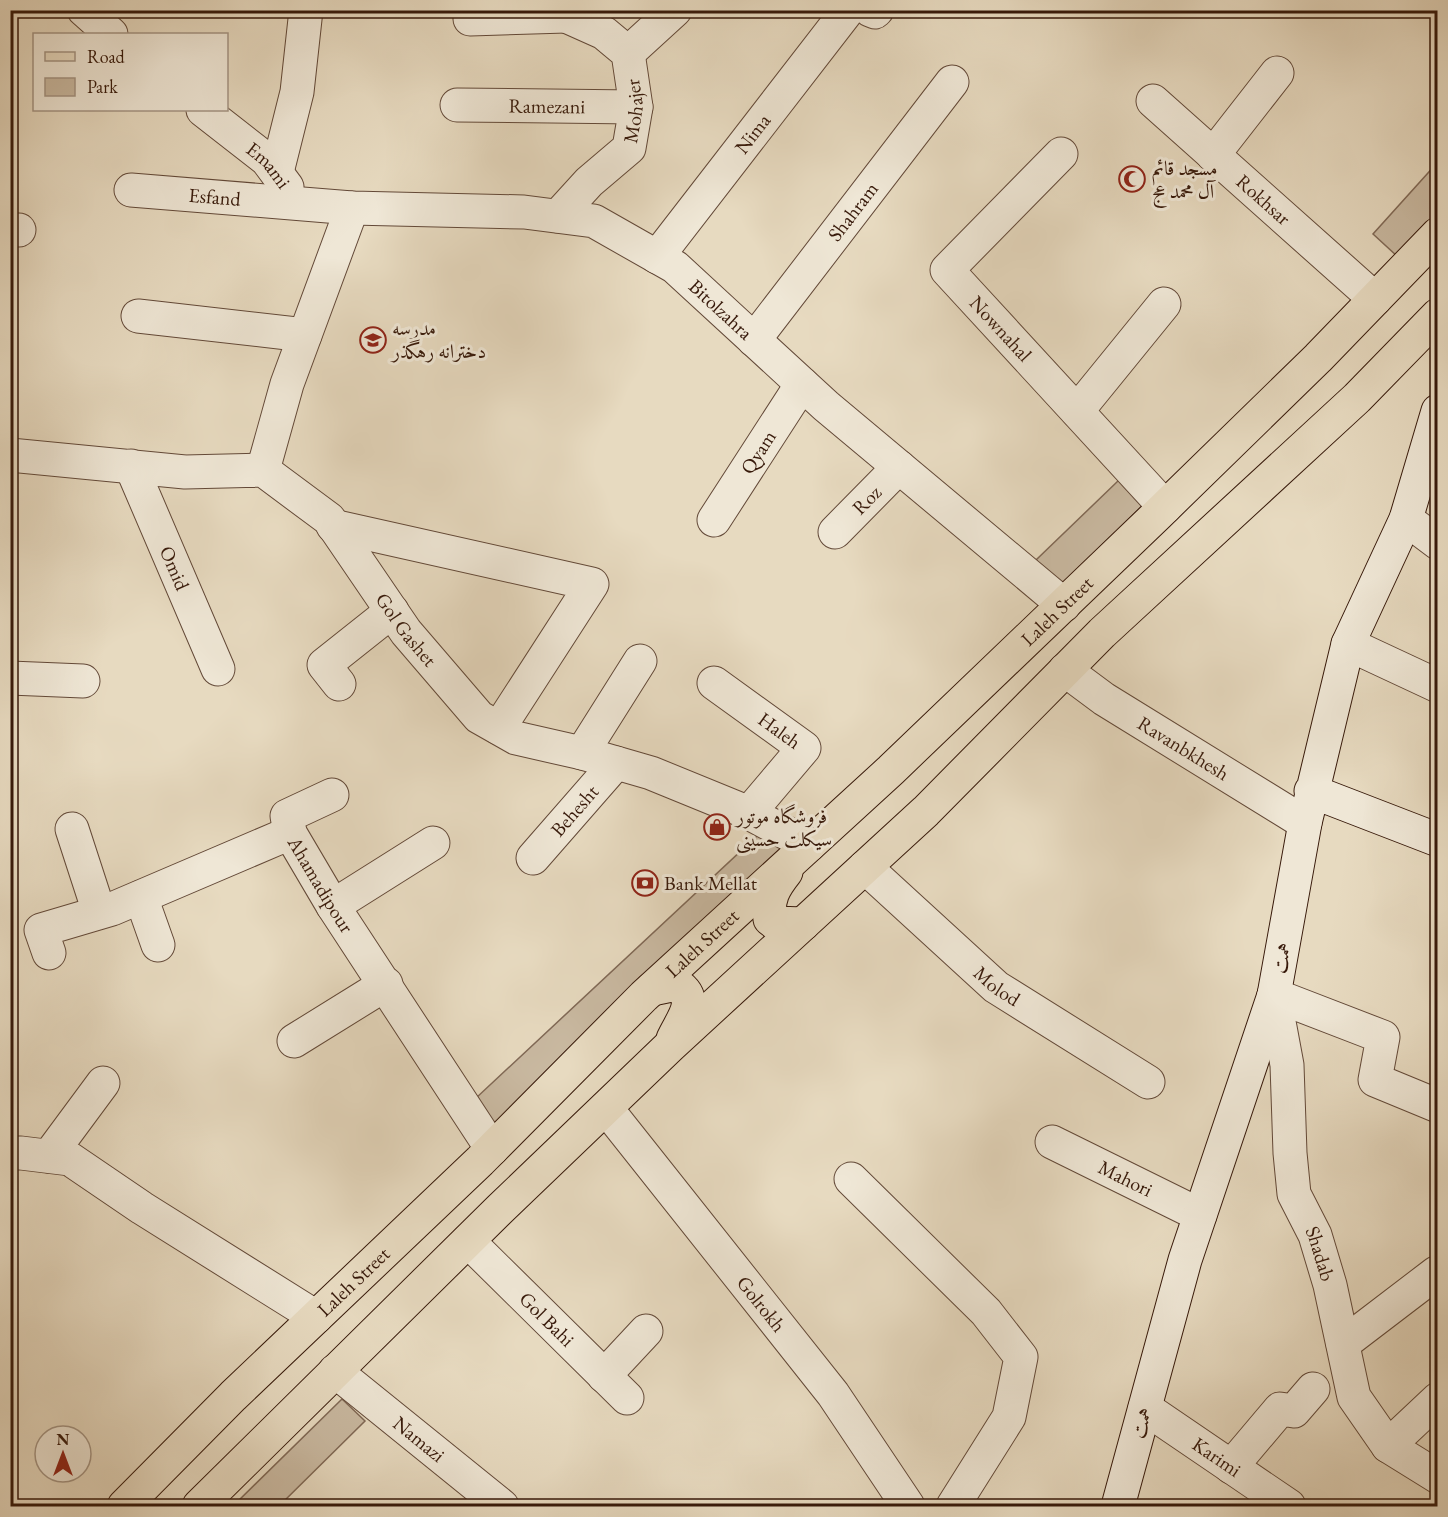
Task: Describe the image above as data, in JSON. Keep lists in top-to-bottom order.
{
  "streets": {
    "main road": ["Laleh Street"],
    "street": [
      "Ramezani",
      "Mohajer",
      "Nima",
      "Emami",
      "Esfand",
      "Rokhsar",
      "Shahram",
      "Bitolzahra",
      "Nownahal",
      "Qyam",
      "Roz",
      "Omid",
      "Gol Gashet",
      "Haleh",
      "Ravanbkhesh",
      "Behesht",
      "Ahamadipour",
      "همت",
      "Molod",
      "Mahori",
      "Shadab",
      "Golrokh",
      "Gol Bahi",
      "Namazi",
      "Karimi"
    ]
  },
  "crossings": [
    ["Ramezani", "Mohajer"],
    ["Mohajer", "Bitolzahra"],
    ["Nima", "Bitolzahra"],
    ["Emami", "Esfand"],
    ["Emami", "Bitolzahra"],
    ["Esfand", "Bitolzahra"],
    ["Rokhsar", "Laleh Street"],
    ["Shahram", "Bitolzahra"],
    ["Bitolzahra", "Qyam"],
    ["Bitolzahra", "Roz"],
    ["Bitolzahra", "Laleh Street"],
    ["Nownahal", "Laleh Street"],
    ["Laleh Street", "Gol Gashet"],
    ["Laleh Street", "Ahamadipour"],
    ["Gol Gashet", "Haleh"],
    ["Gol Gashet", "Behesht"],
    ["Ravanbkhesh", "همت"],
    ["همت", "Mahori"],
    ["همت", "Shadab"],
    ["همت", "Karimi"]
  ],
  "places": {
    "mosque": ["مسجد قائم آل محمد عج"],
    "school or university": ["مدرسه دخترانه رهگذر"],
    "shop": ["فروشگاه موتور سیکلت حسینی"],
    "bank": ["Bank Mellat"]
  },
  "legend": ["Road", "Park"],
  "north": "top"
}
